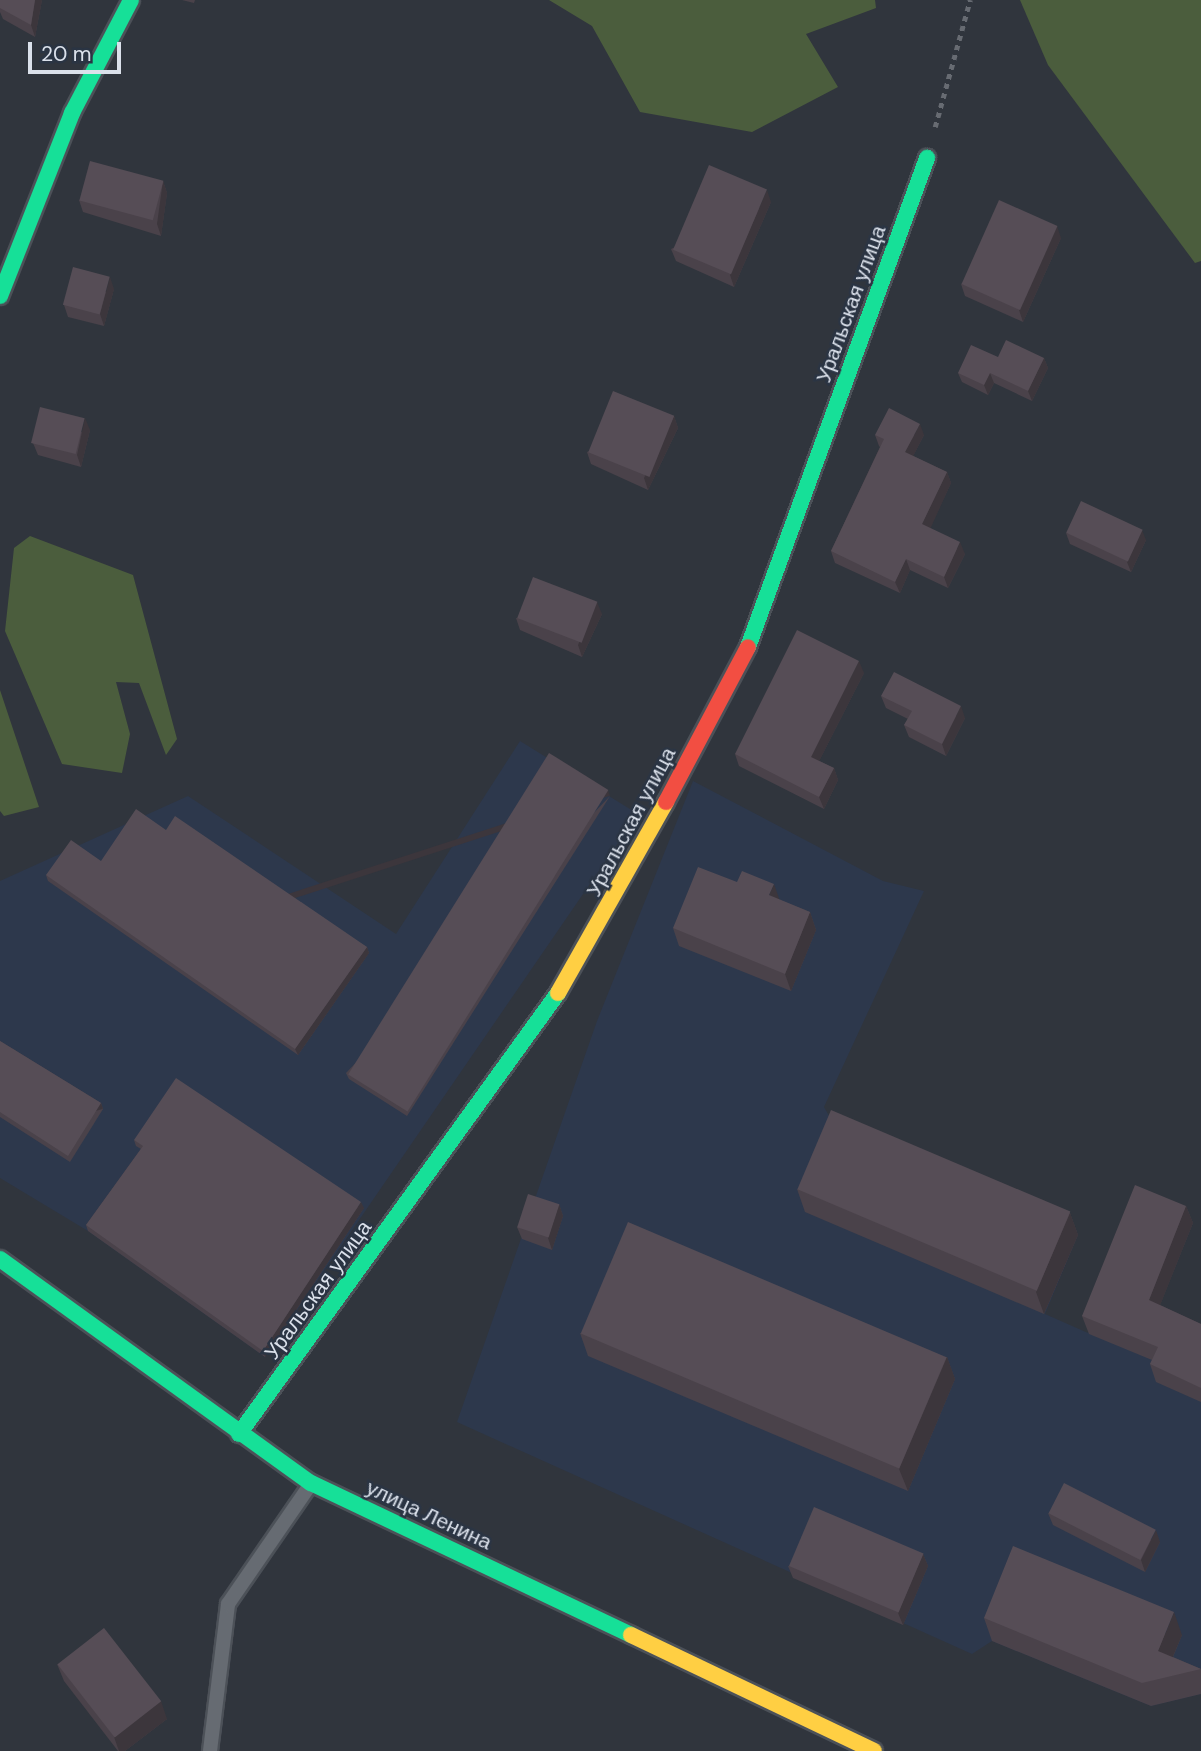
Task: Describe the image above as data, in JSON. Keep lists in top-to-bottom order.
{
  "streets": {
    "street": ["Уральская улица", "улица Ленина"]
  },
  "crossings": [
    ["Уральская улица", "улица Ленина"]
  ],
  "scale_bar": "20 m"
}
